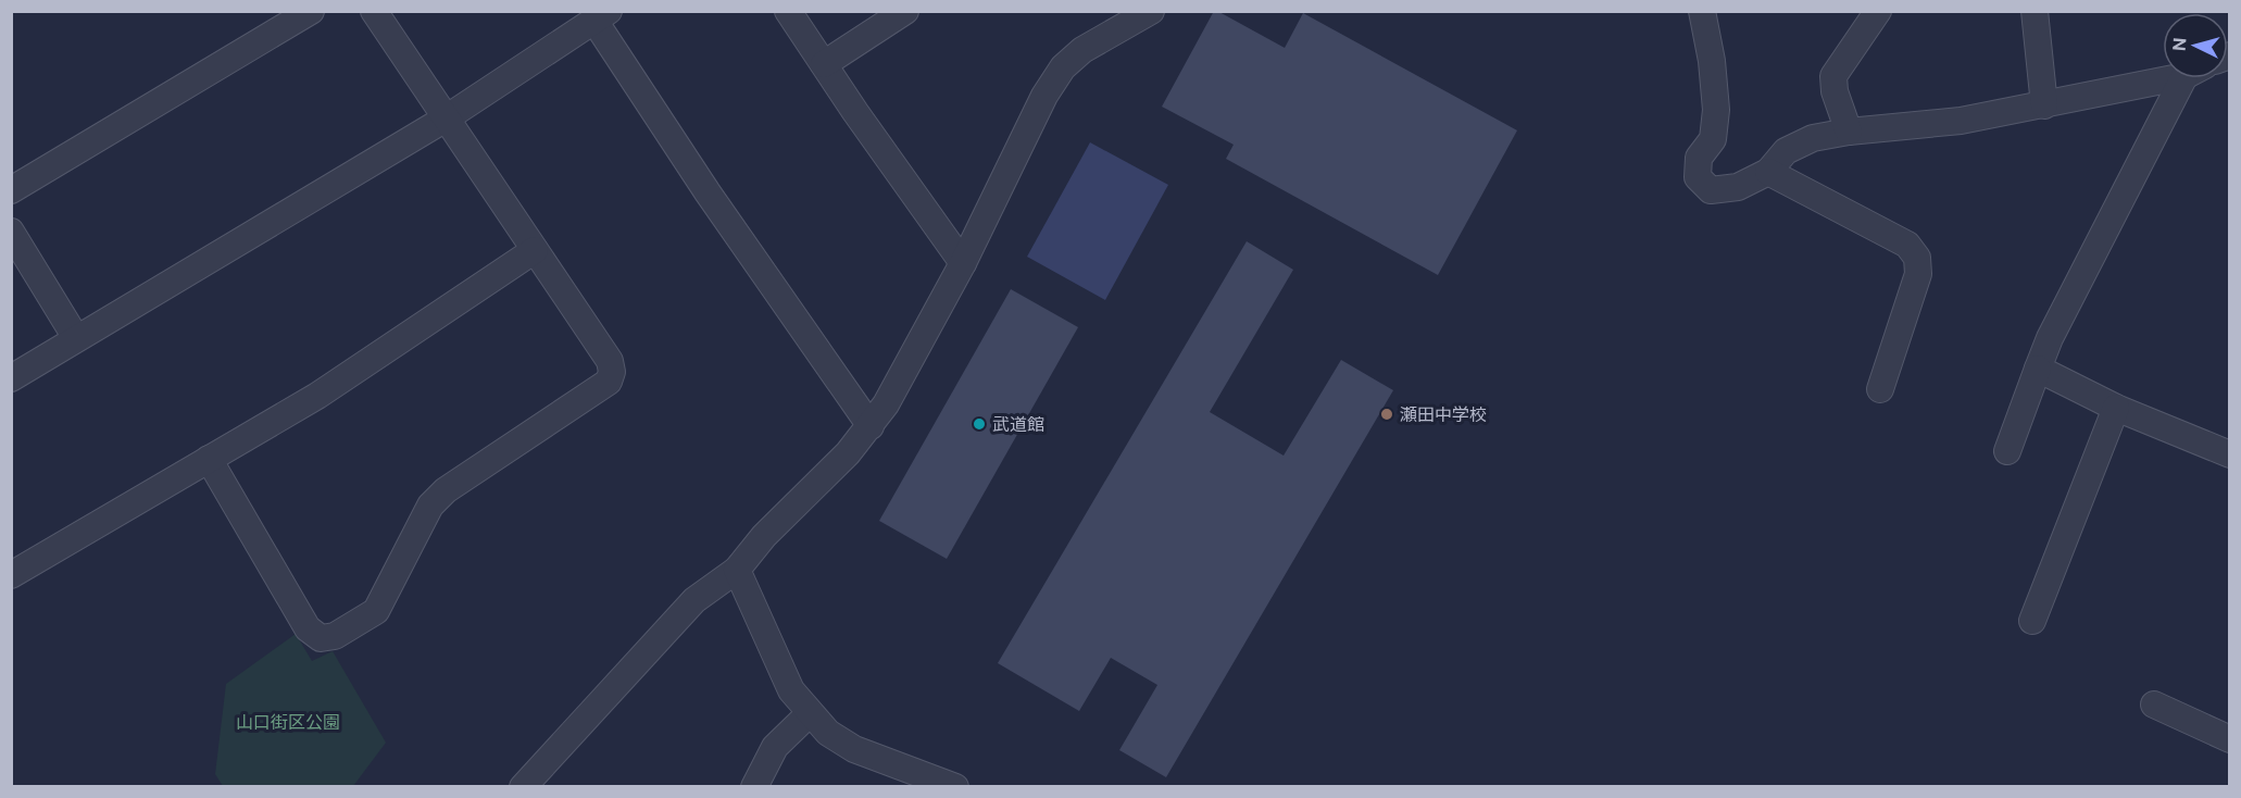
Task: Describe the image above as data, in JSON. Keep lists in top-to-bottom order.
{
  "parks": ["山口街区公園"],
  "places": ["瀬田中学校", "武道館"],
  "north": "left"
}
